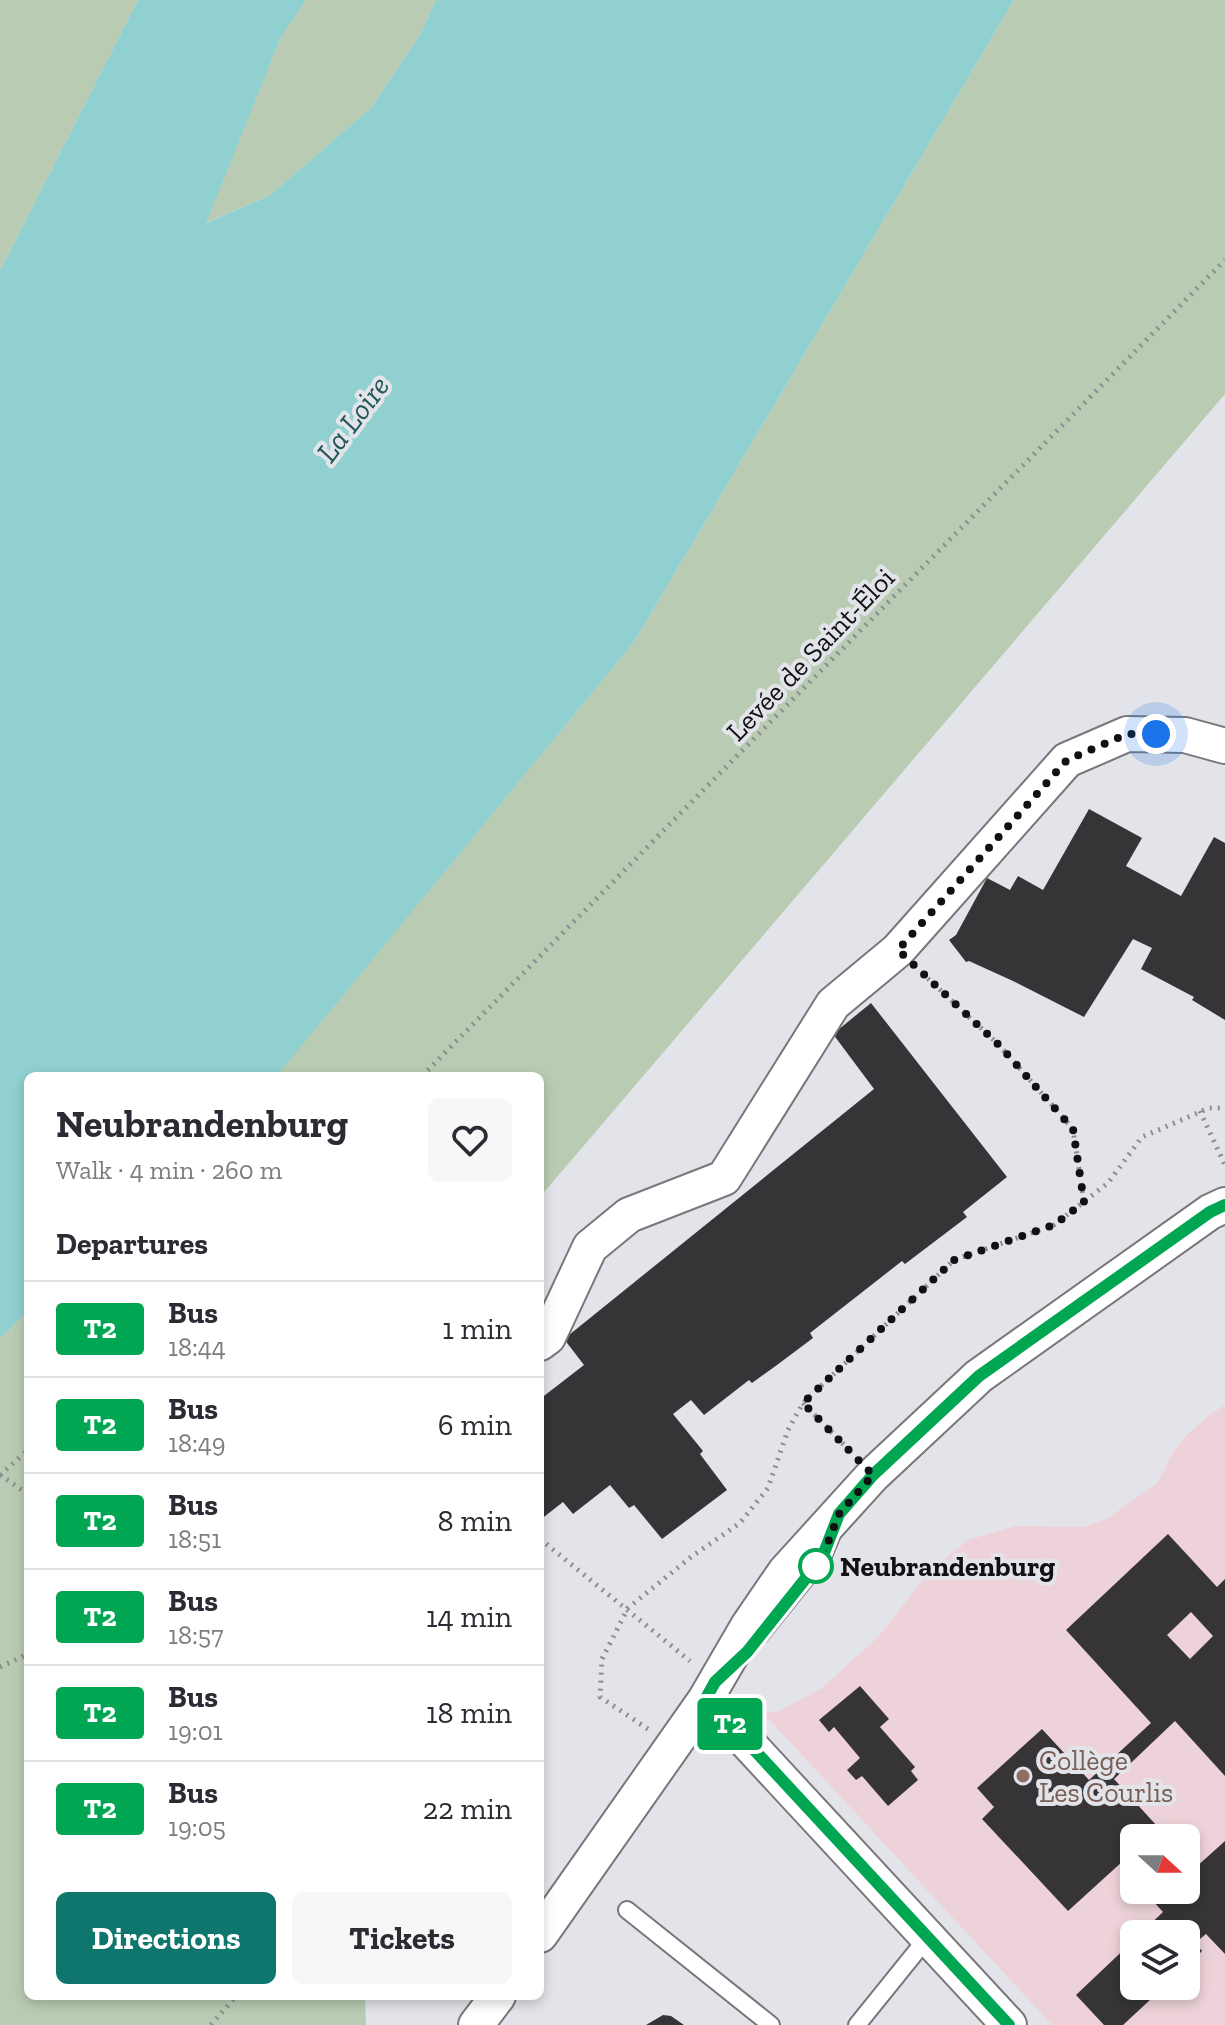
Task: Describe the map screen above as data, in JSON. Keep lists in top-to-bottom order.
{
  "streets": {
    "path": ["Levée de Saint-Éloi"]
  },
  "water": ["La Loire"],
  "places": ["Neubrandenburg", "Collège Les Courlis"],
  "lines": ["bus line T2"],
  "north": "right",
  "page": {
    "on_map": "T2",
    "heading": [
      ["Neubrandenburg", "Walk · 4 min · 260 m"],
      "Departures"
    ],
    "list": [
      {
        "mark": "T2",
        "name": "Bus",
        "note": "18:44",
        "value": "1 min"
      },
      {
        "mark": "T2",
        "name": "Bus",
        "note": "18:49",
        "value": "6 min"
      },
      {
        "mark": "T2",
        "name": "Bus",
        "note": "18:51",
        "value": "8 min"
      },
      {
        "mark": "T2",
        "name": "Bus",
        "note": "18:57",
        "value": "14 min"
      },
      {
        "mark": "T2",
        "name": "Bus",
        "note": "19:01",
        "value": "18 min"
      },
      {
        "mark": "T2",
        "name": "Bus",
        "note": "19:05",
        "value": "22 min"
      }
    ],
    "buttons": ["Directions", "Tickets"]
  }
}
